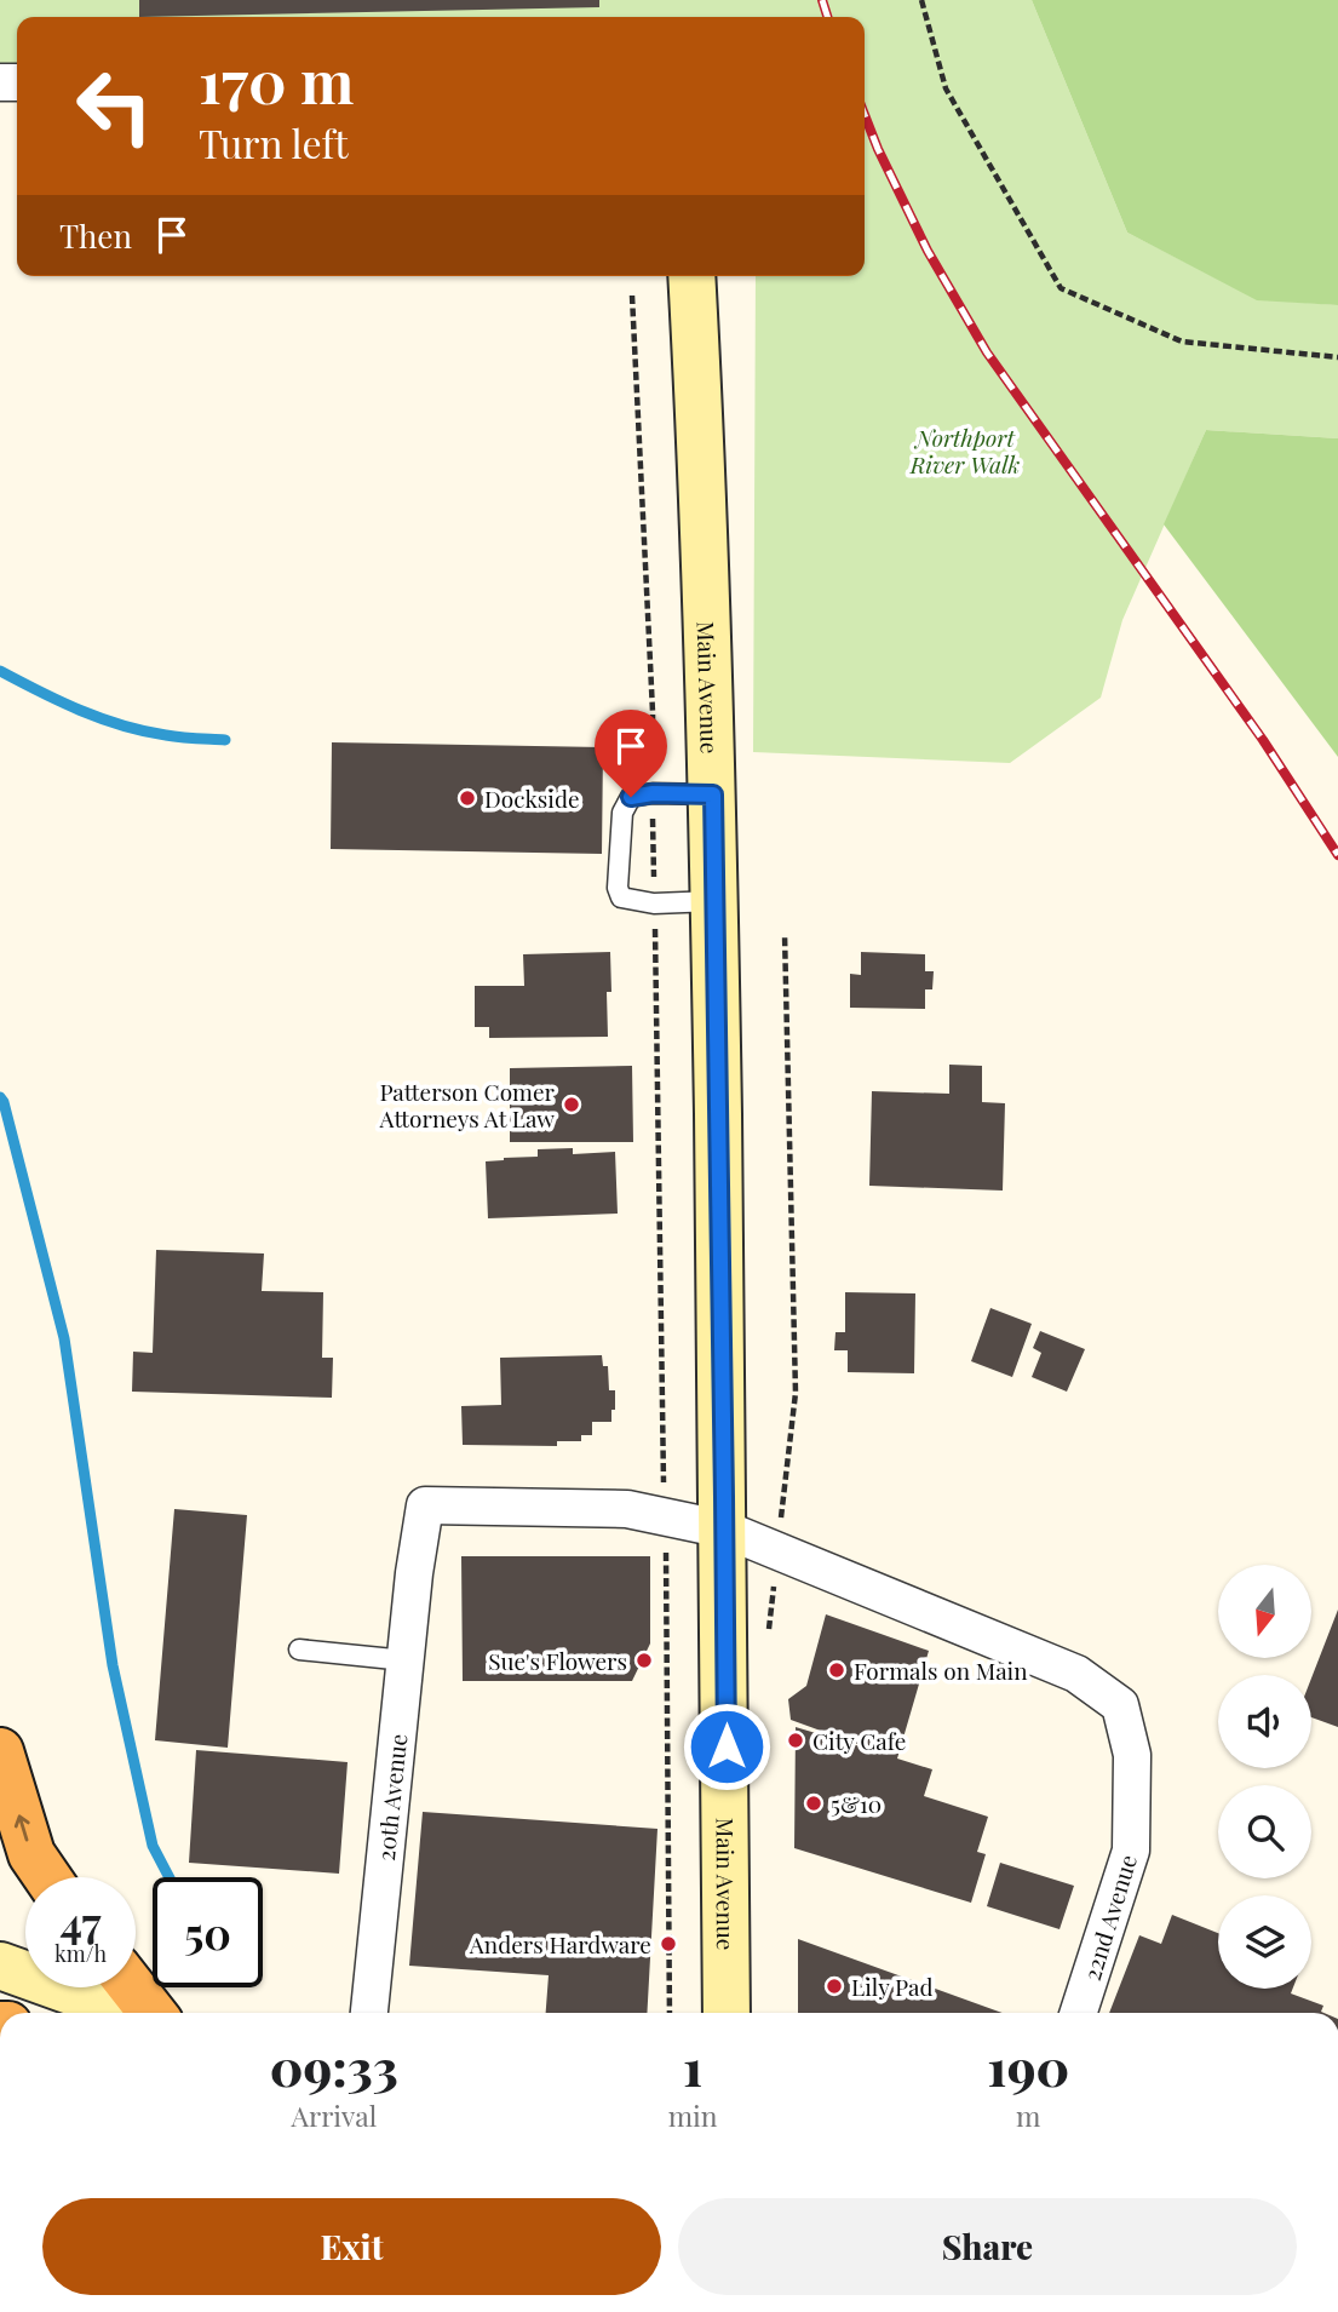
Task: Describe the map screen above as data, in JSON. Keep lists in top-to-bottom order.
{
  "streets": {
    "main road": ["Main Avenue"],
    "street": ["20th Avenue", "22nd Avenue"]
  },
  "crossings": [
    ["Main Avenue", "22nd Avenue"],
    ["20th Avenue", "22nd Avenue"]
  ],
  "parks": ["Northport River Walk"],
  "places": [
    "Dockside",
    "Patterson Comer Attorneys At Law",
    "Sue's Flowers",
    "Formals on Main",
    "City Cafe",
    "5&10",
    "Anders Hardware",
    "Lily Pad"
  ],
  "north": "bottom",
  "page": {
    "turn": ["170 m", "Turn left"],
    "then": "Then",
    "speed": "47 km/h",
    "limit": "50",
    "eta": [
      "09:33",
      "Arrival",
      "1",
      "min",
      "190",
      "m"
    ],
    "buttons": ["Exit", "Share"]
  }
}
